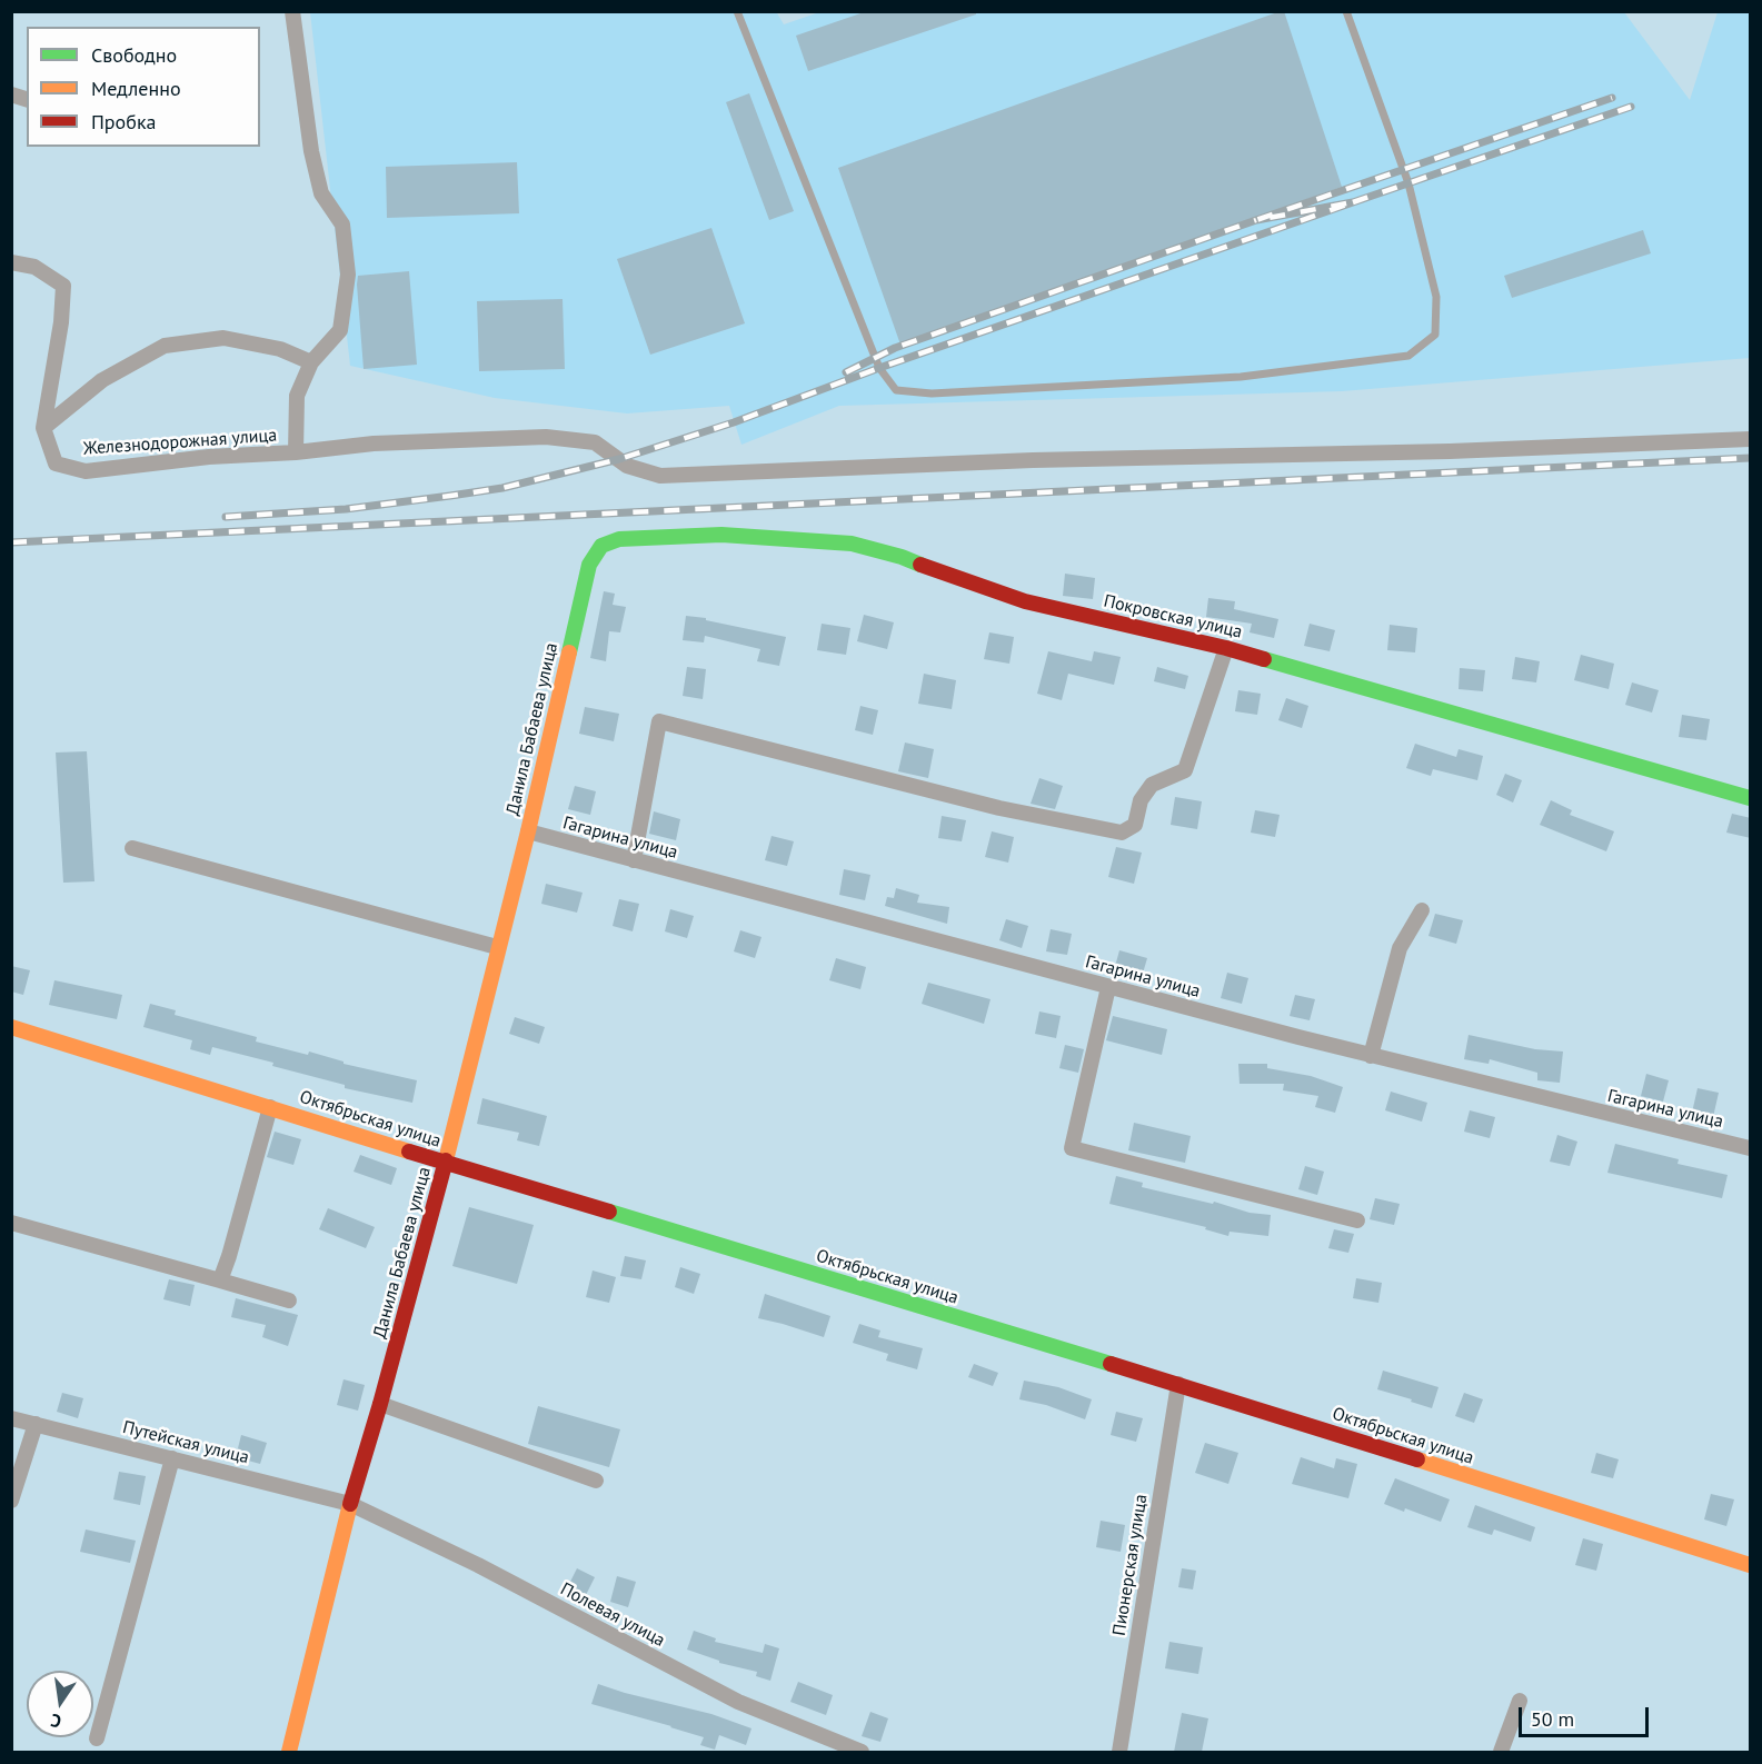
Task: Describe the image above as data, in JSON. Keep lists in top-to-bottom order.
{
  "streets": {
    "street": [
      "Железнодорожная улица",
      "Покровская улица",
      "Данила Бабаева улица",
      "Гагарина улица",
      "Октябрьская улица",
      "Путейская улица",
      "Пионерская улица",
      "Полевая улица"
    ]
  },
  "crossings": [
    ["Покровская улица", "Данила Бабаева улица"],
    ["Данила Бабаева улица", "Гагарина улица"],
    ["Данила Бабаева улица", "Октябрьская улица"],
    ["Данила Бабаева улица", "Путейская улица"],
    ["Данила Бабаева улица", "Полевая улица"],
    ["Октябрьская улица", "Пионерская улица"],
    ["Путейская улица", "Полевая улица"]
  ],
  "legend": ["Свободно", "Медленно", "Пробка"],
  "scale_bar": "50 m",
  "north": "bottom"
}
